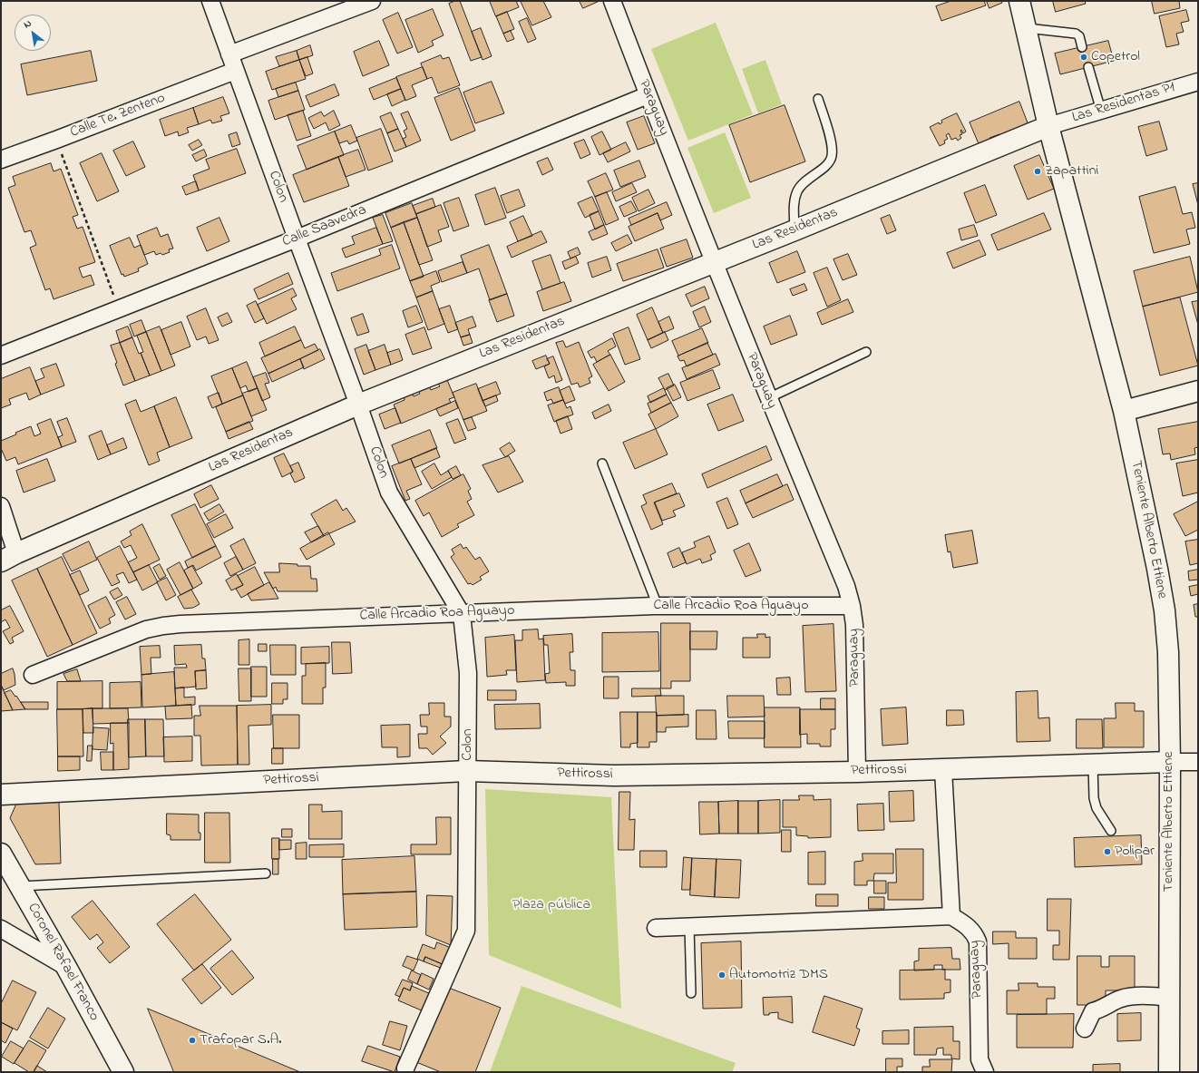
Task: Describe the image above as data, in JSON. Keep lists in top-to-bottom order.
{
  "streets": {
    "main road": [
      "Las Residentas",
      "Teniente Alberto Ettiene",
      "Pettirossi",
      "Coronel Rafael Franco"
    ],
    "street": [
      "Las Residentas P1",
      "Paraguay",
      "Calle Te. Zenteno",
      "Colon",
      "Calle Saavedra",
      "Calle Arcadio Roa Aguayo"
    ]
  },
  "crossings": [
    ["Las Residentas P1", "Las Residentas"],
    ["Las Residentas P1", "Teniente Alberto Ettiene"],
    ["Paraguay", "Calle Saavedra"],
    ["Paraguay", "Las Residentas"],
    ["Paraguay", "Calle Arcadio Roa Aguayo"],
    ["Paraguay", "Pettirossi"],
    ["Calle Te. Zenteno", "Colon"],
    ["Colon", "Calle Saavedra"],
    ["Colon", "Las Residentas"],
    ["Colon", "Calle Arcadio Roa Aguayo"],
    ["Colon", "Pettirossi"],
    ["Las Residentas", "Teniente Alberto Ettiene"],
    ["Teniente Alberto Ettiene", "Pettirossi"]
  ],
  "parks": ["Plaza pública"],
  "places": [
    "Copetrol",
    "Zapattini",
    "Polipar",
    "Automotriz DMS",
    "Trafopar S.A."
  ],
  "north": "top left"
}
